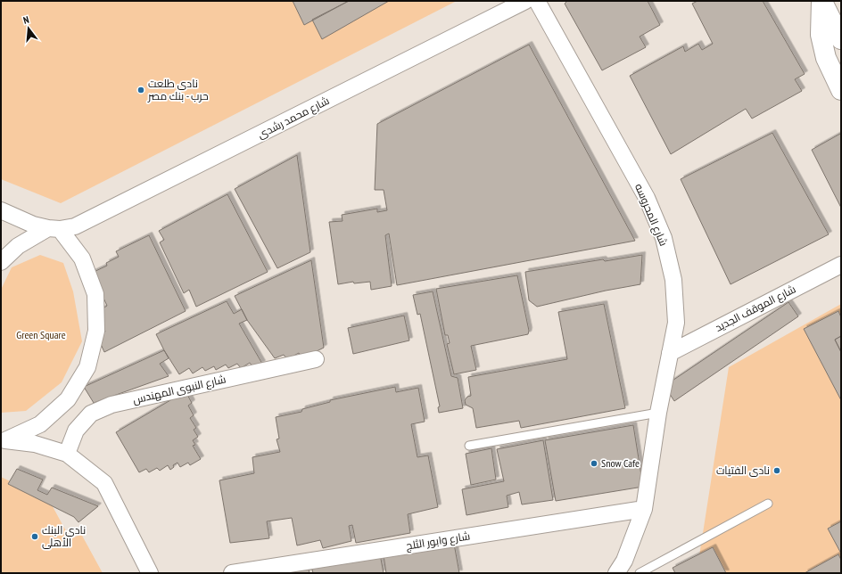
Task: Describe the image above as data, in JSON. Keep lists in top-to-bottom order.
{
  "streets": {
    "street": [
      "شارع محمد رشدى",
      "شارع المحروسه",
      "شارع الموقف الجديد",
      "شارع النبوى المهندس",
      "شارع وابور الثلج"
    ]
  },
  "crossings": [
    ["شارع المحروسه", "شارع الموقف الجديد"],
    ["شارع المحروسه", "شارع وابور الثلج"]
  ],
  "parks": ["Green Square"],
  "places": [
    "نادى طلعت حرب - بنك مصر",
    "Snow Cafe",
    "نادى الفتيات",
    "نادى البنك الأهلى"
  ],
  "north": "top"
}
